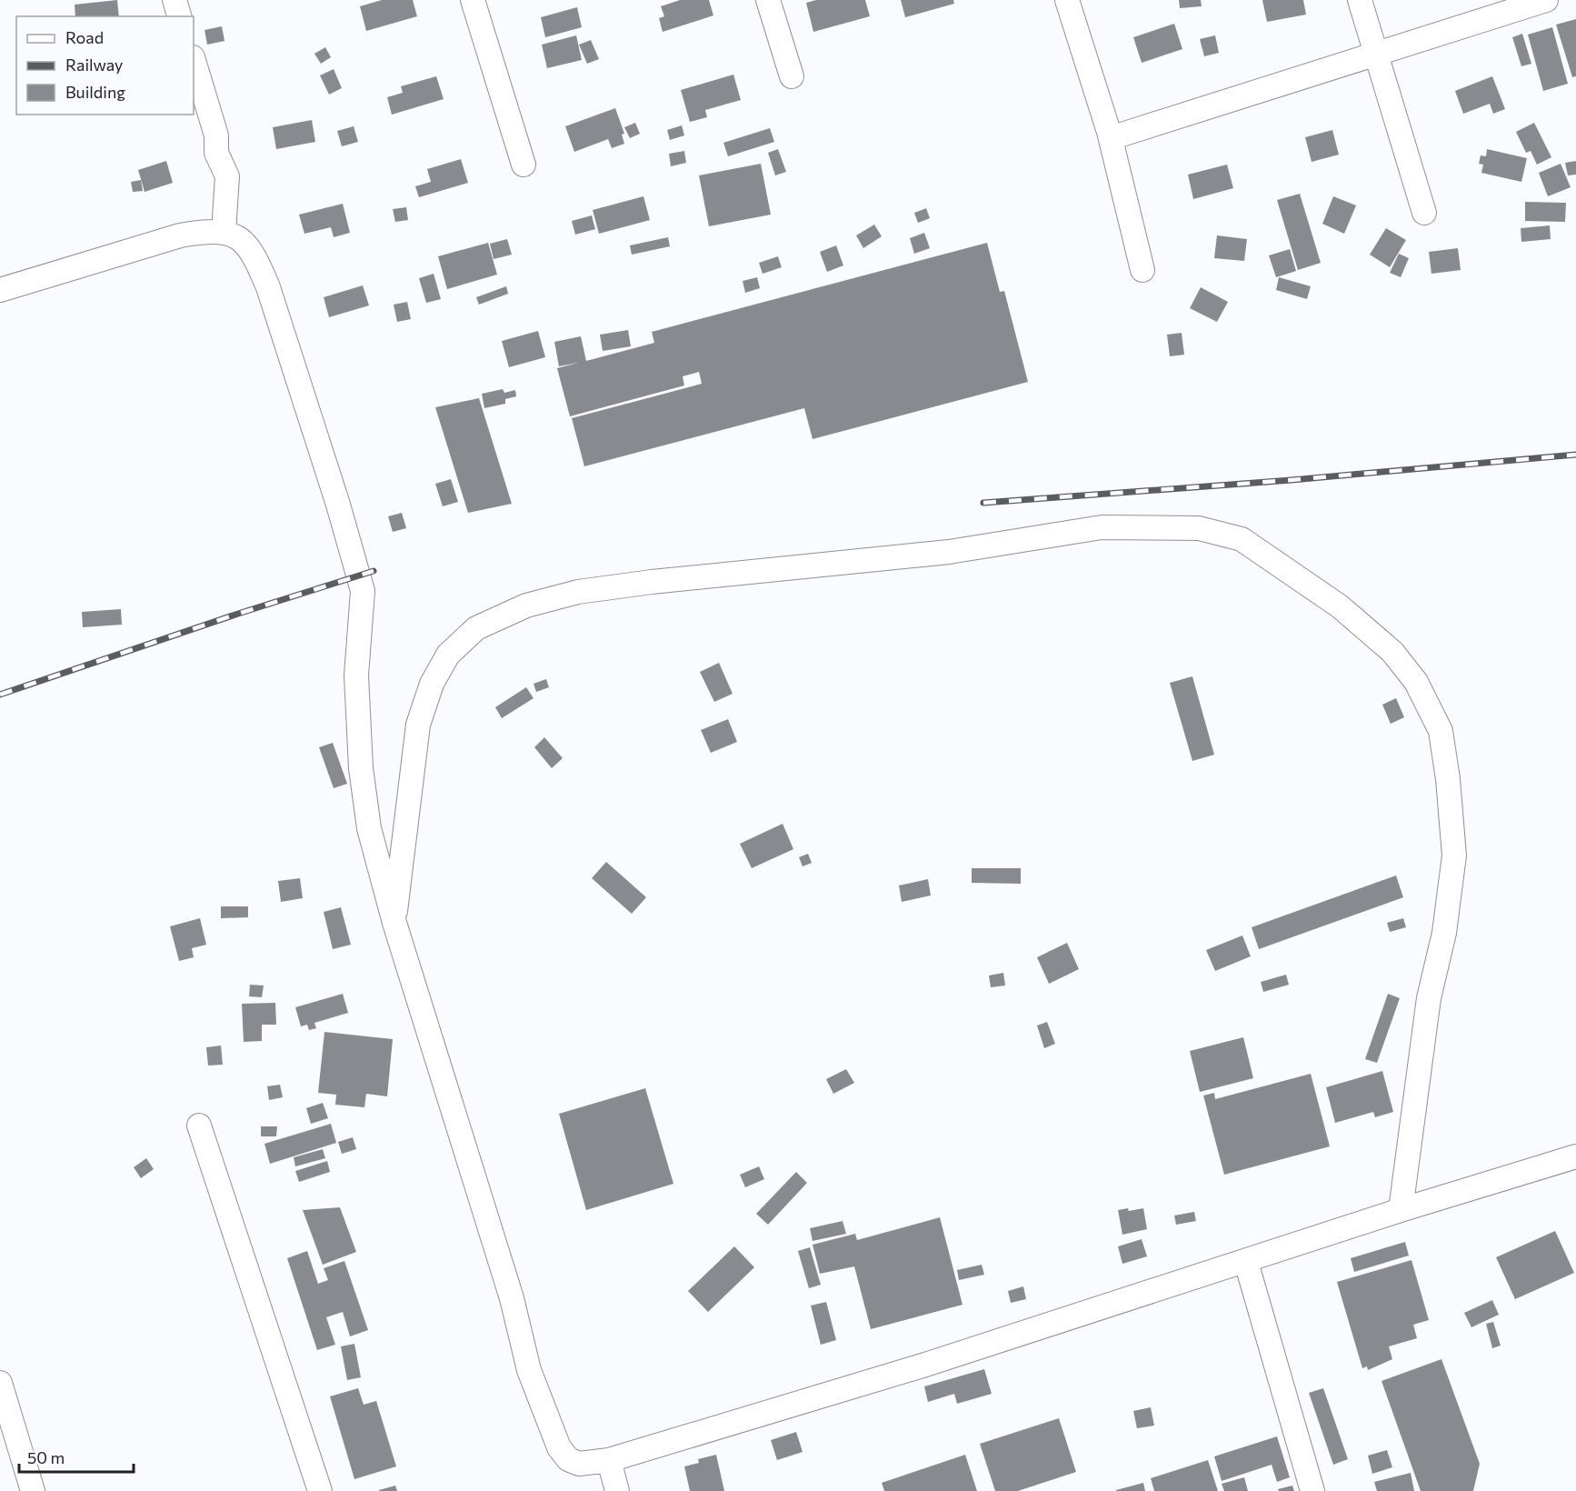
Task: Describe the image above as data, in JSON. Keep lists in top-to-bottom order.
{
  "legend": ["Road", "Railway", "Building"],
  "scale_bar": "50 m"
}
